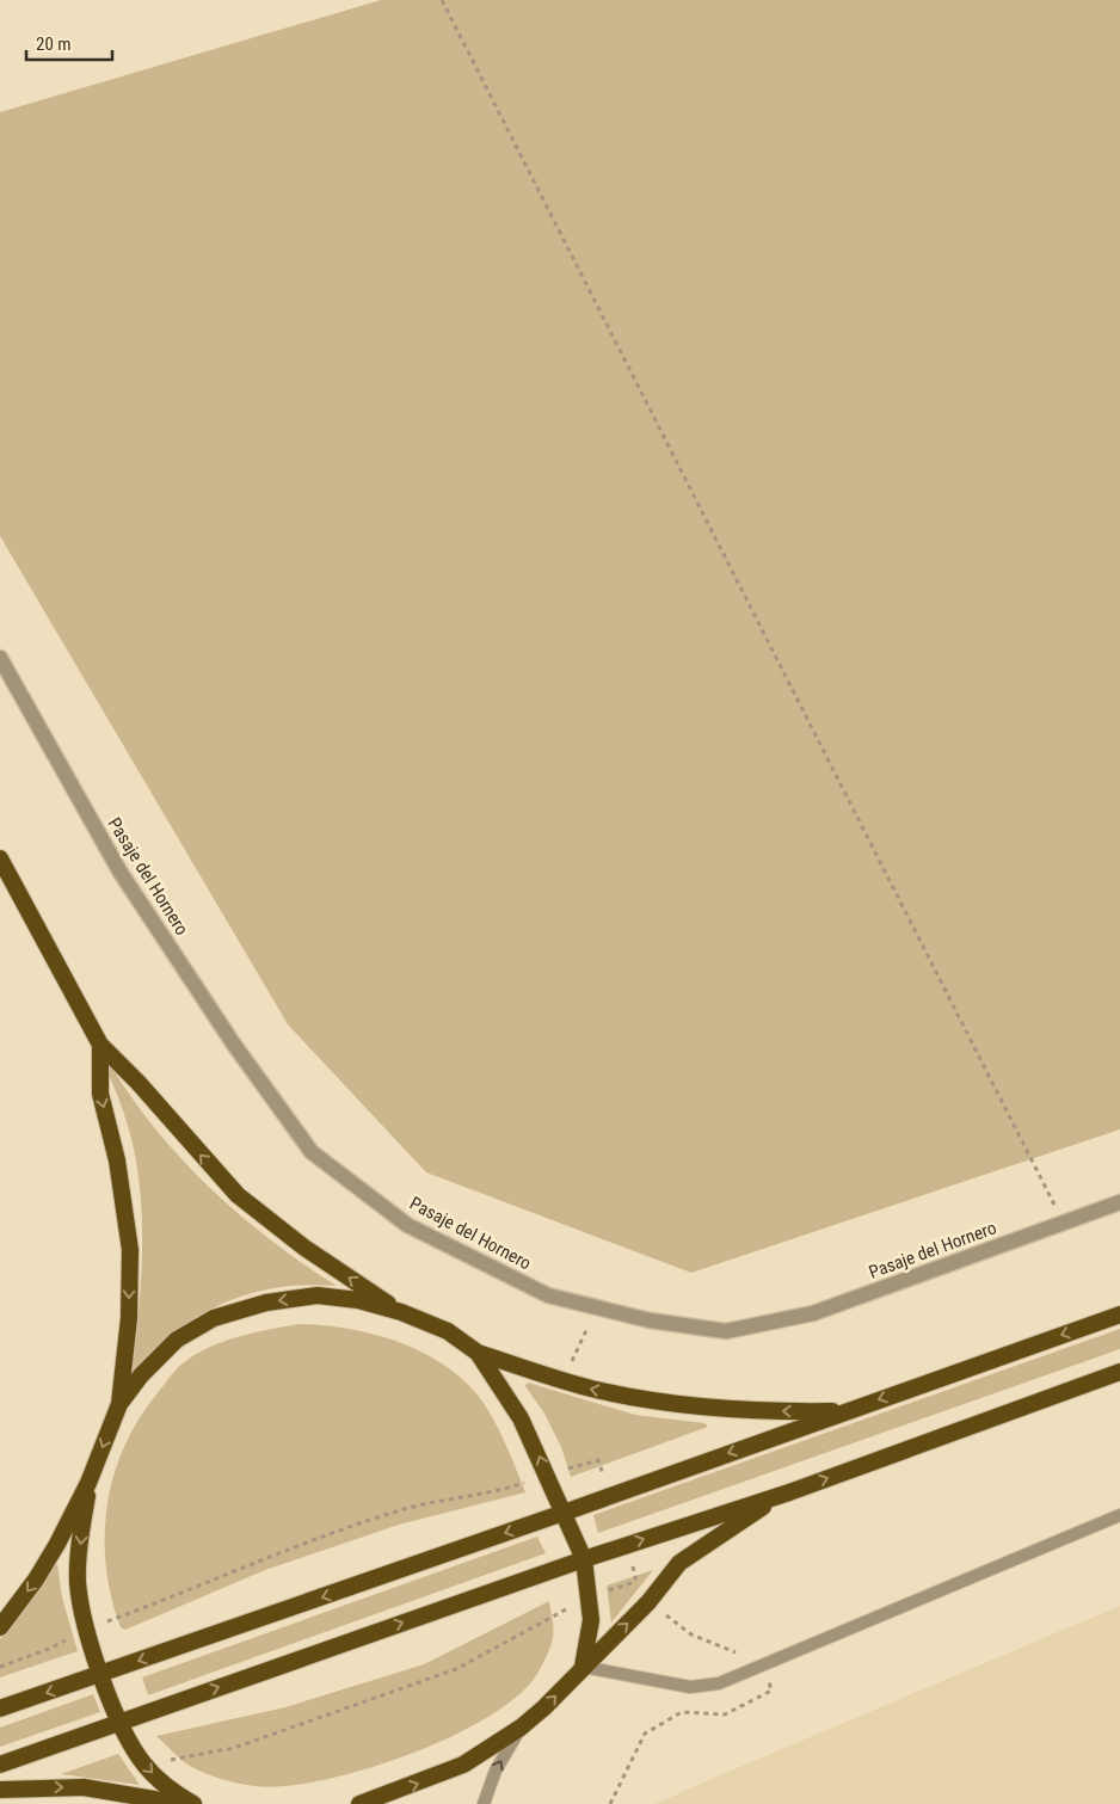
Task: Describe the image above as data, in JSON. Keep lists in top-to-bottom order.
{
  "streets": {
    "street": ["Pasaje del Hornero"]
  },
  "scale_bar": "20 m"
}
